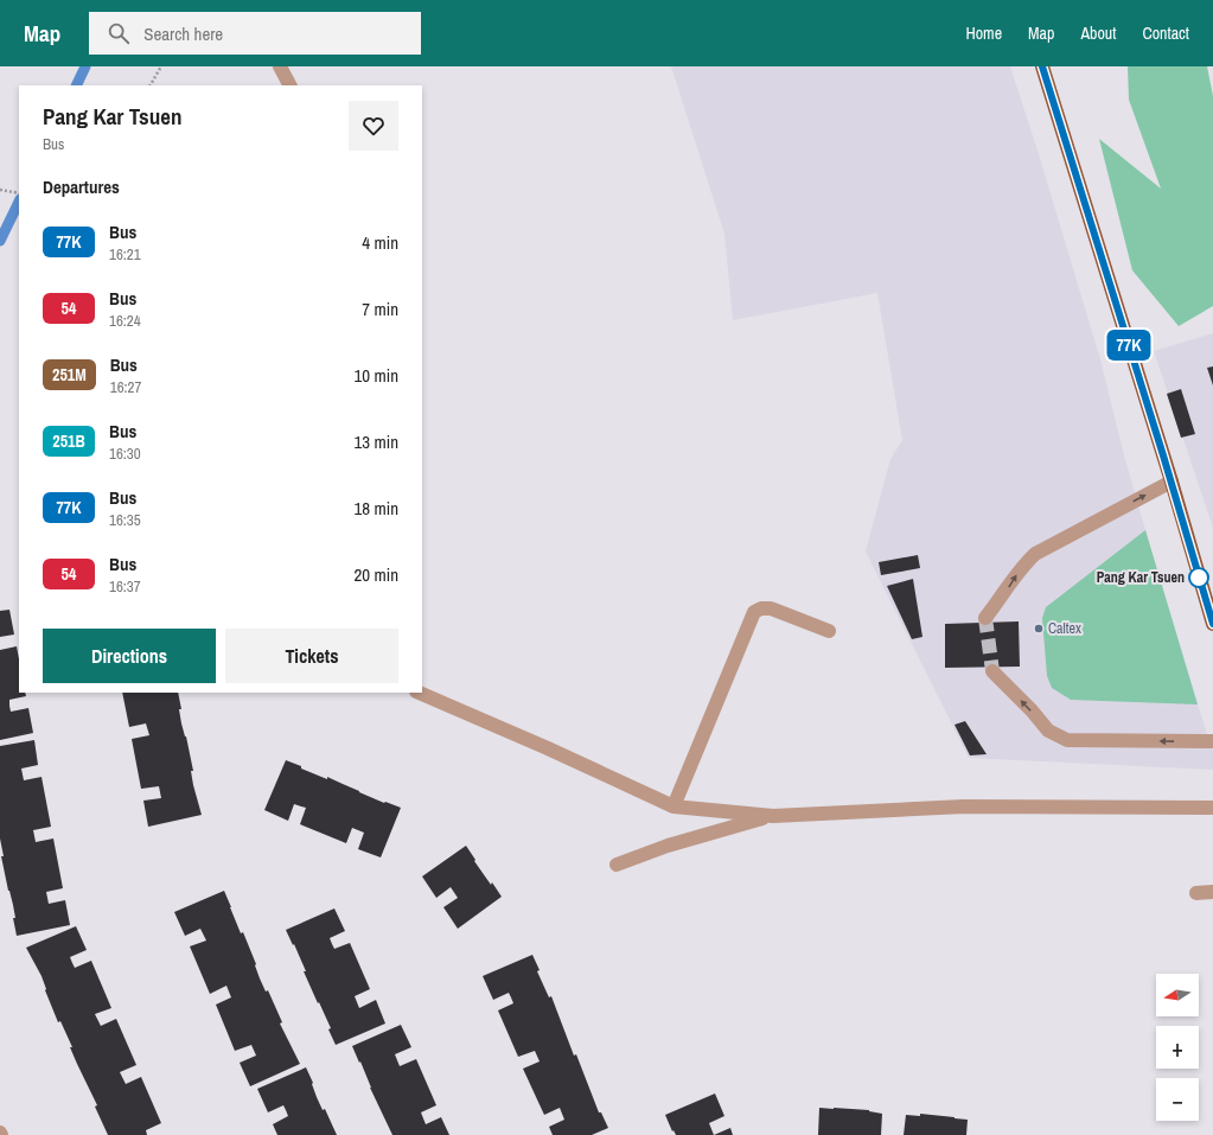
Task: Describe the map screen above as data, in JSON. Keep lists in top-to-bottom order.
{
  "places": ["Pang Kar Tsuen", "Caltex"],
  "lines": ["bus line 77K"],
  "north": "left",
  "page": {
    "header": "Map",
    "search": "Search here",
    "nav": [
      "Home",
      "Map",
      "About",
      "Contact"
    ],
    "on_map": "77K",
    "heading": [
      ["Pang Kar Tsuen", "Bus"],
      "Departures"
    ],
    "list": [
      {
        "mark": "77K",
        "name": "Bus",
        "note": "16:21",
        "value": "4 min"
      },
      {
        "mark": "54",
        "name": "Bus",
        "note": "16:24",
        "value": "7 min"
      },
      {
        "mark": "251M",
        "name": "Bus",
        "note": "16:27",
        "value": "10 min"
      },
      {
        "mark": "251B",
        "name": "Bus",
        "note": "16:30",
        "value": "13 min"
      },
      {
        "mark": "77K",
        "name": "Bus",
        "note": "16:35",
        "value": "18 min"
      },
      {
        "mark": "54",
        "name": "Bus",
        "note": "16:37",
        "value": "20 min"
      }
    ],
    "buttons": ["Directions", "Tickets"],
    "map_buttons": ["+", "−"]
  }
}
